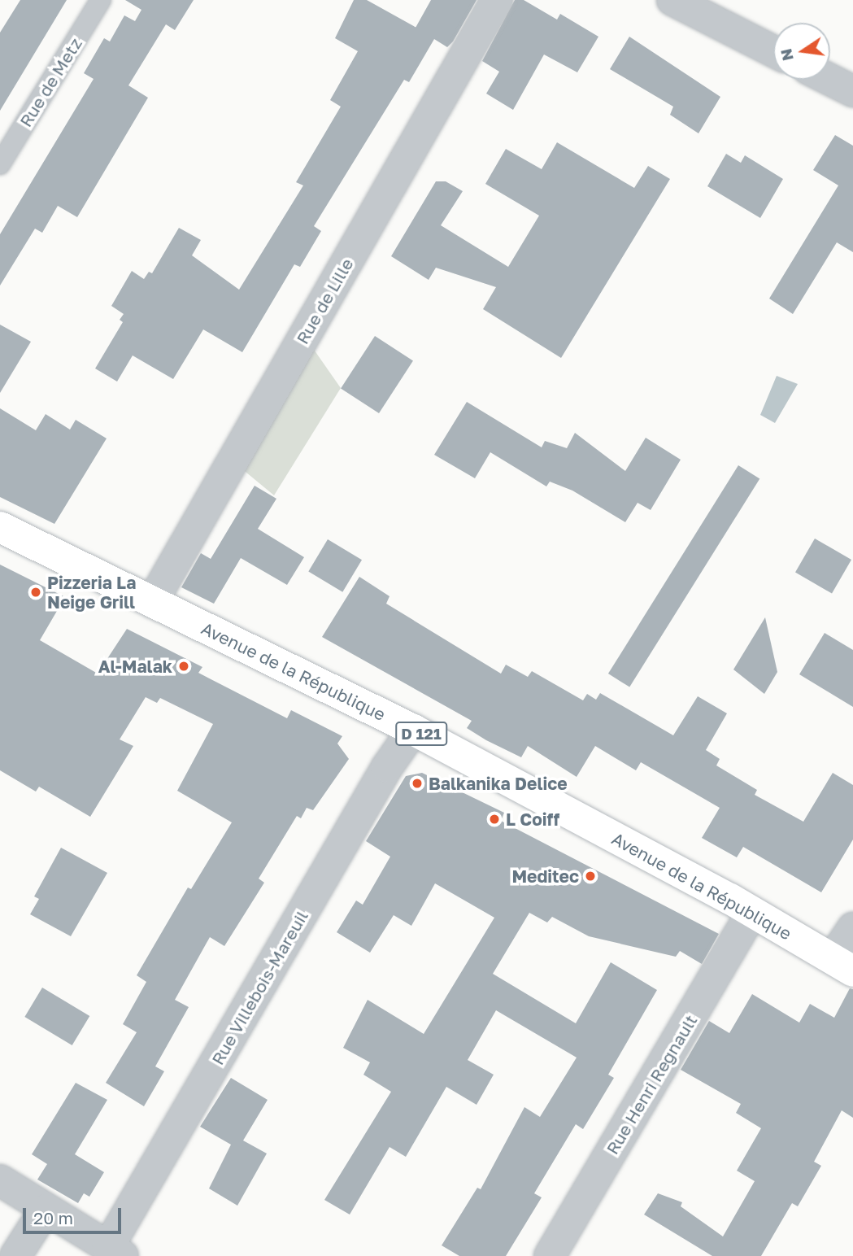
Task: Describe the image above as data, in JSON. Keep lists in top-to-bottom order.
{
  "streets": {
    "main road": ["Avenue de la République", "D 121"],
    "street": ["Rue de Lille", "Rue Villebois-Mareuil", "Rue Henri Regnault"],
    "lane": ["Rue de Metz"]
  },
  "crossings": [
    ["Rue de Lille", "Avenue de la République"],
    ["Avenue de la République", "Rue Villebois-Mareuil"],
    ["Avenue de la République", "Rue Henri Regnault"]
  ],
  "places": [
    "Pizzeria La Neige Grill",
    "Al-Malak",
    "Balkanika Delice",
    "L Coiff",
    "Meditec"
  ],
  "scale_bar": "20 m",
  "north": "left"
}
